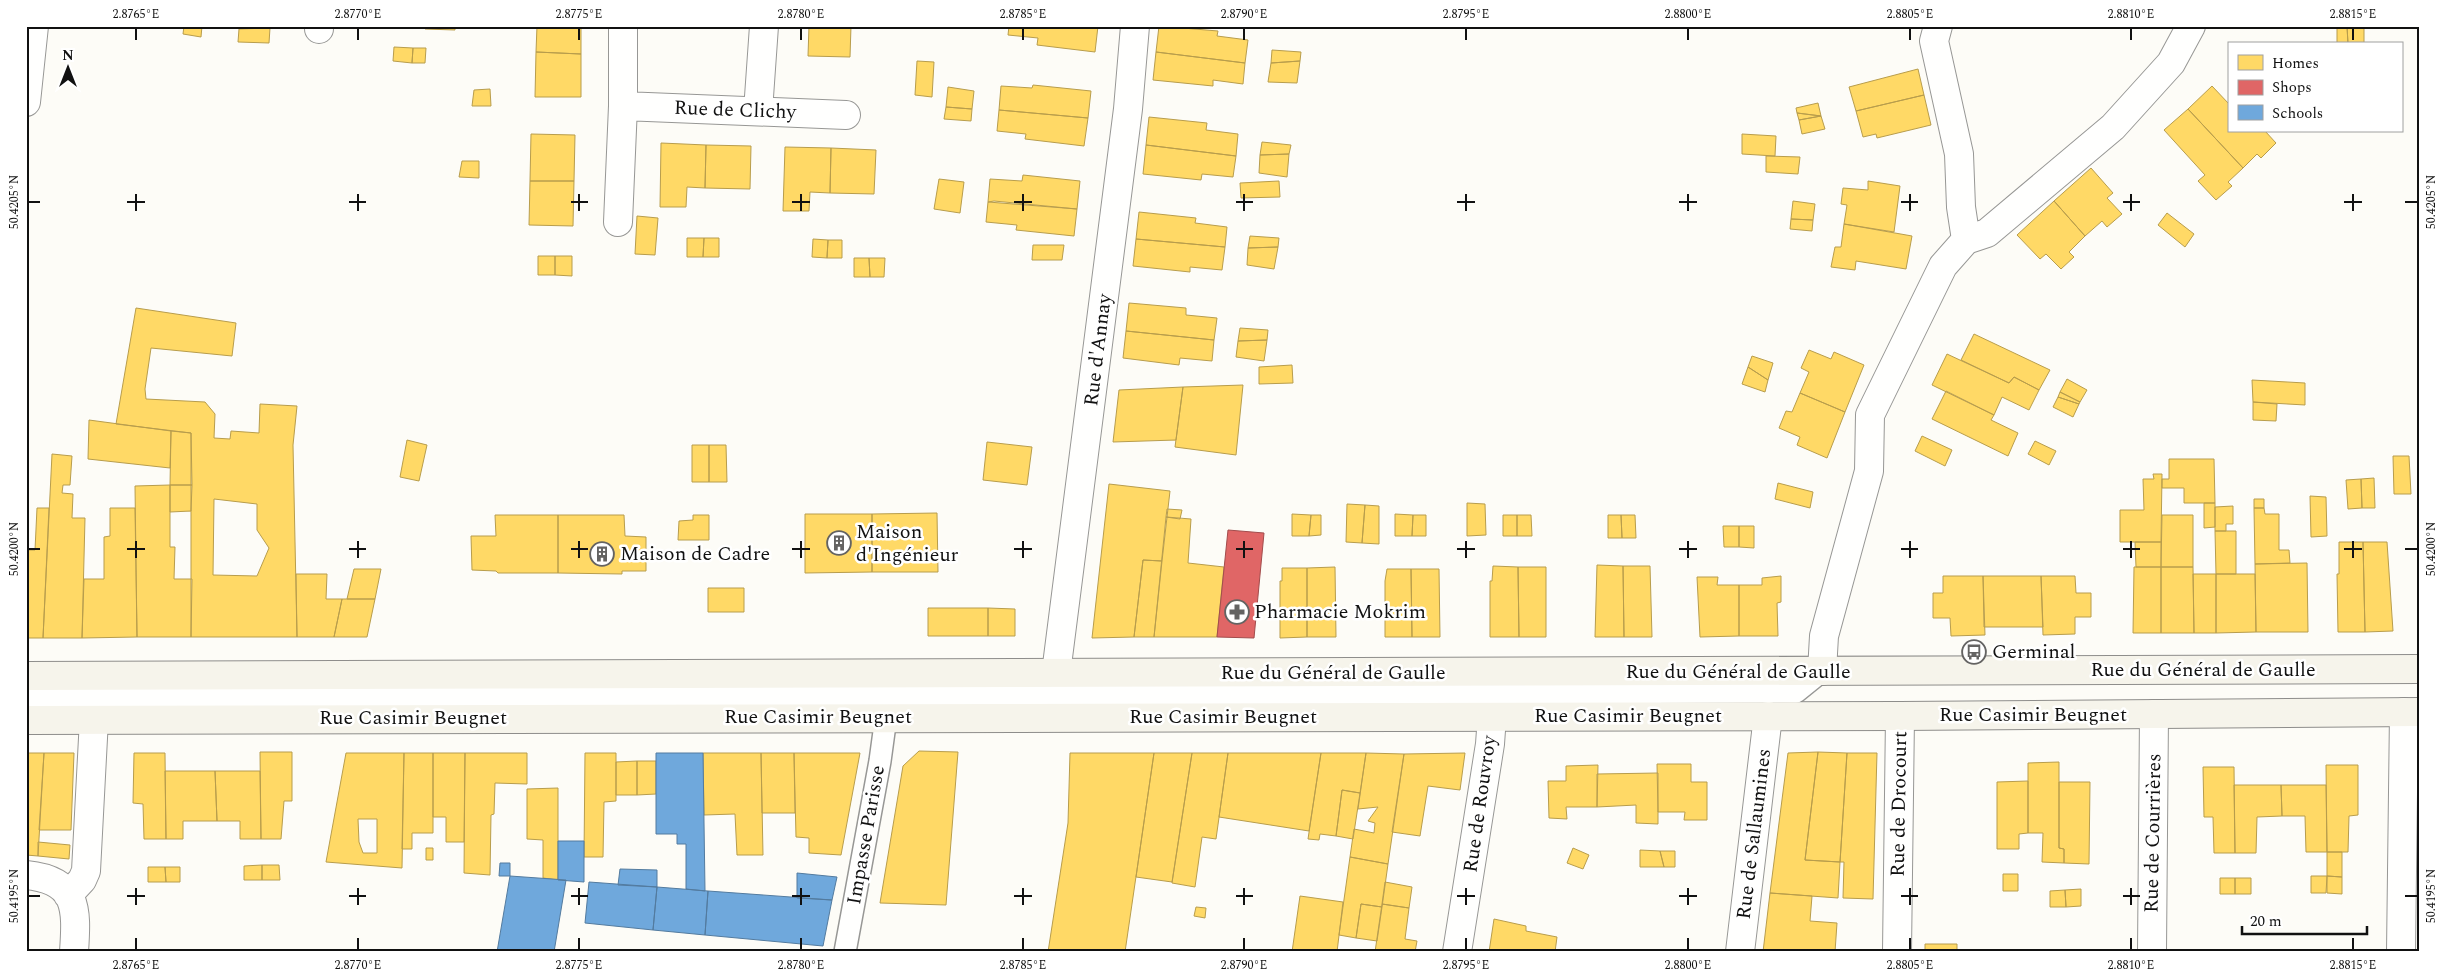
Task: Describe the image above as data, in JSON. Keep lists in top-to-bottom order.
{
  "streets": {
    "main road": ["Rue du Général de Gaulle", "Rue Casimir Beugnet"],
    "street": [
      "Rue de Clichy",
      "Rue d'Annay",
      "Rue de Rouvroy",
      "Rue de Drocourt",
      "Rue de Courrières",
      "Rue de Sallaumines"
    ],
    "lane": ["Impasse Parisse"]
  },
  "crossings": [
    ["Rue d'Annay", "Rue du Général de Gaulle"],
    ["Rue Casimir Beugnet", "Rue de Rouvroy"],
    ["Rue Casimir Beugnet", "Rue de Drocourt"],
    ["Rue Casimir Beugnet", "Rue de Courrières"],
    ["Rue Casimir Beugnet", "Rue de Sallaumines"],
    ["Rue Casimir Beugnet", "Impasse Parisse"]
  ],
  "places": {
    "building": ["Maison d'Ingénieur", "Maison de Cadre"],
    "pharmacy": ["Pharmacie Mokrim"],
    "bus stop": ["Germinal"]
  },
  "legend": ["Homes", "Shops", "Schools"],
  "scale_bar": "20 m",
  "north": "top",
  "coordinates": [
    "2.8765°E",
    "2.8770°E",
    "2.8775°E",
    "2.8780°E",
    "2.8785°E",
    "2.8790°E",
    "2.8795°E",
    "2.8800°E",
    "2.8805°E",
    "2.8810°E",
    "2.8815°E",
    "50.4205°N",
    "50.4200°N",
    "50.4195°N"
  ]
}
